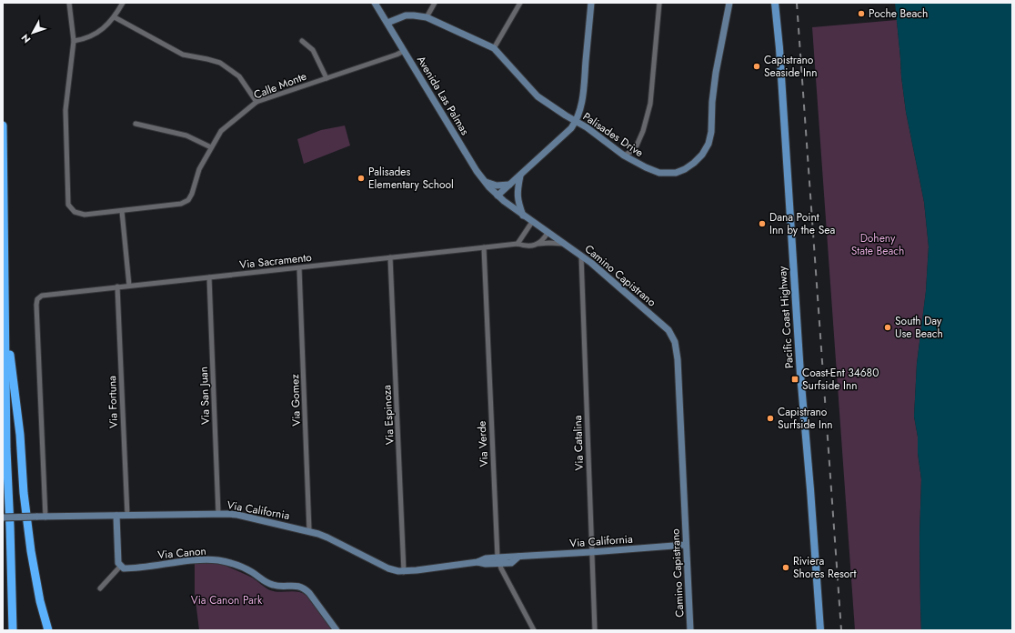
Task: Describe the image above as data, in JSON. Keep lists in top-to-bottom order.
{
  "streets": {
    "main road": [
      "Avenida Las Palmas",
      "Palisades Drive",
      "Camino Capistrano",
      "Pacific Coast Highway",
      "Via California",
      "Via Canon"
    ],
    "street": [
      "Calle Monte",
      "Via Sacramento",
      "Via San Juan",
      "Via Gomez",
      "Via Fortuna",
      "Via Espinoza",
      "Via Catalina",
      "Via Verde"
    ]
  },
  "crossings": [
    ["Calle Monte", "Avenida Las Palmas"],
    ["Avenida Las Palmas", "Palisades Drive"],
    ["Avenida Las Palmas", "Camino Capistrano"],
    ["Via Sacramento", "Camino Capistrano"],
    ["Via Sacramento", "Via San Juan"],
    ["Via Sacramento", "Via Gomez"],
    ["Via Sacramento", "Via Fortuna"],
    ["Via Sacramento", "Via Espinoza"],
    ["Via Sacramento", "Via Verde"],
    ["Via Sacramento", "Via California"],
    ["Camino Capistrano", "Via Catalina"],
    ["Camino Capistrano", "Via California"],
    ["Via San Juan", "Via California"],
    ["Via Gomez", "Via California"],
    ["Via Fortuna", "Via California"],
    ["Via Espinoza", "Via California"],
    ["Via Catalina", "Via California"],
    ["Via Verde", "Via California"]
  ],
  "parks": ["Doheny State Beach", "Via Canon Park"],
  "places": {
    "other": [
      "Poche Beach",
      "Capistrano Seaside Inn",
      "Palisades Elementary School",
      "Dana Point Inn by the Sea",
      "South Day Use Beach",
      "Capistrano Surfside Inn",
      "Riviera Shores Resort"
    ],
    "transit": ["Coast-Ent 34680 Surfside Inn"]
  },
  "north": "bottom left"
}
